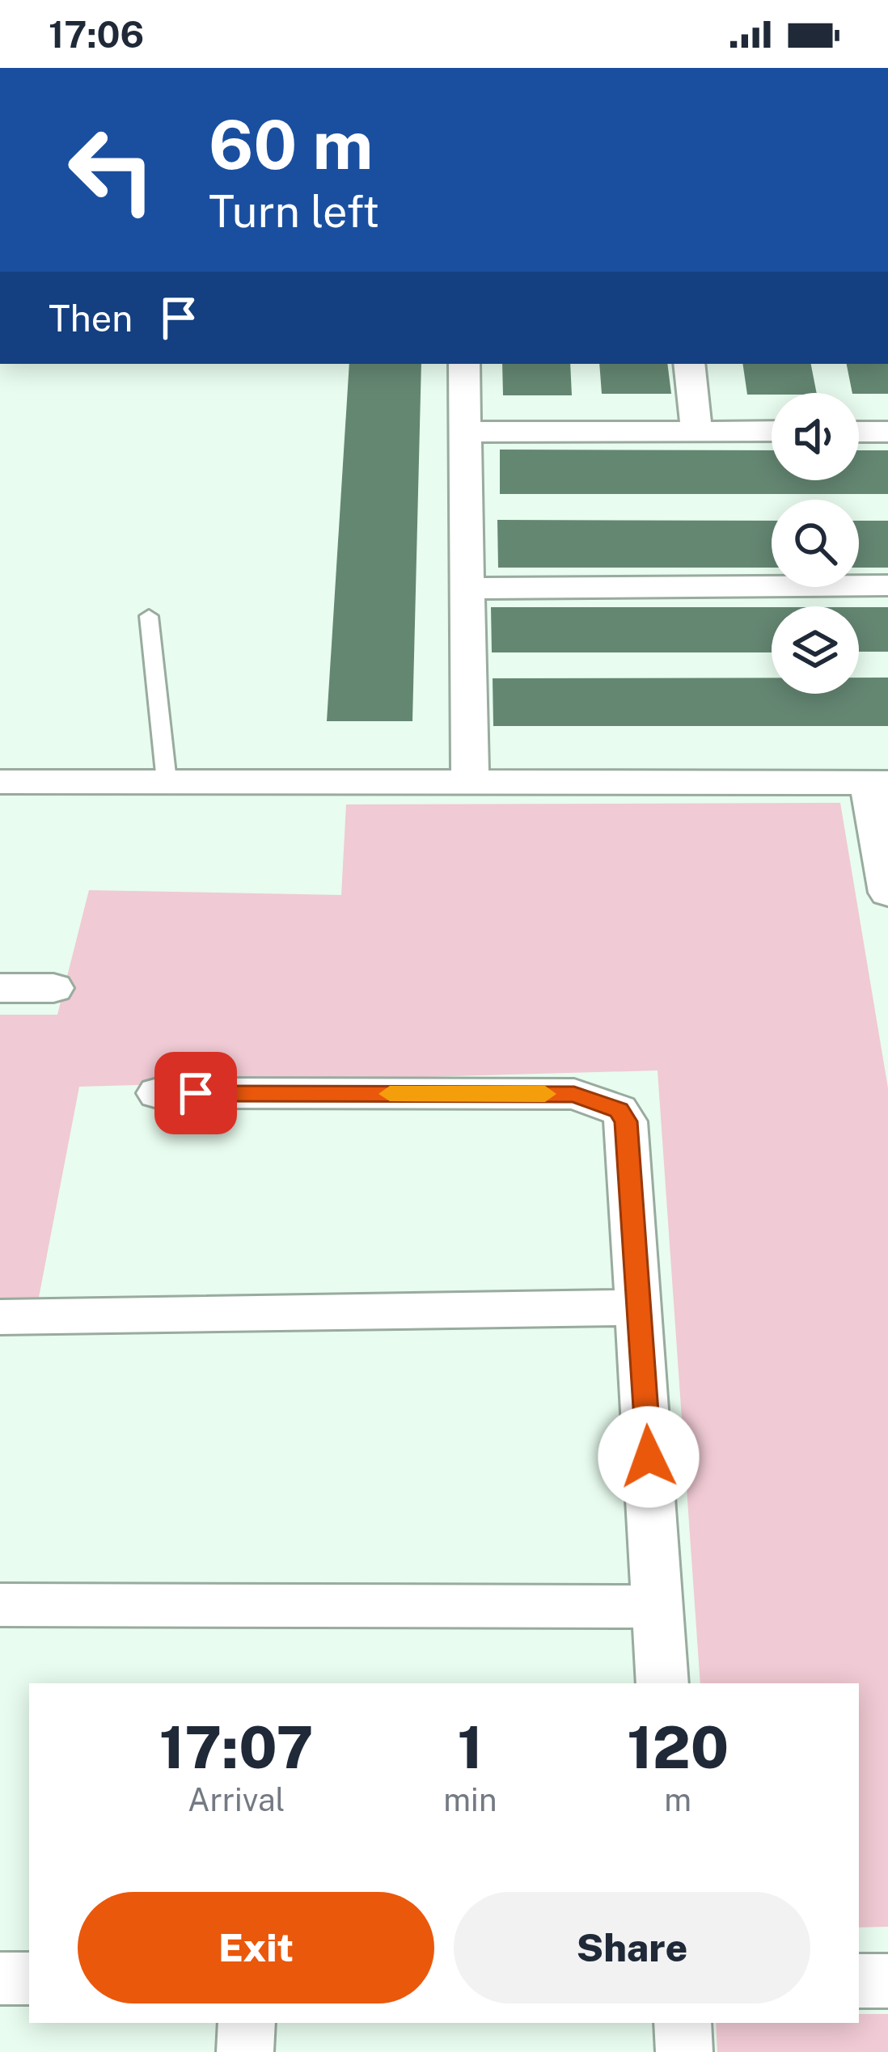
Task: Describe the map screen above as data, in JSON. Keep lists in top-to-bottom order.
{
  "page": {
    "status": "17:06",
    "turn": ["60 m", "Turn left"],
    "then": "Then",
    "eta": [
      "17:07",
      "Arrival",
      "1",
      "min",
      "120",
      "m"
    ],
    "buttons": ["Exit", "Share"]
  }
}
